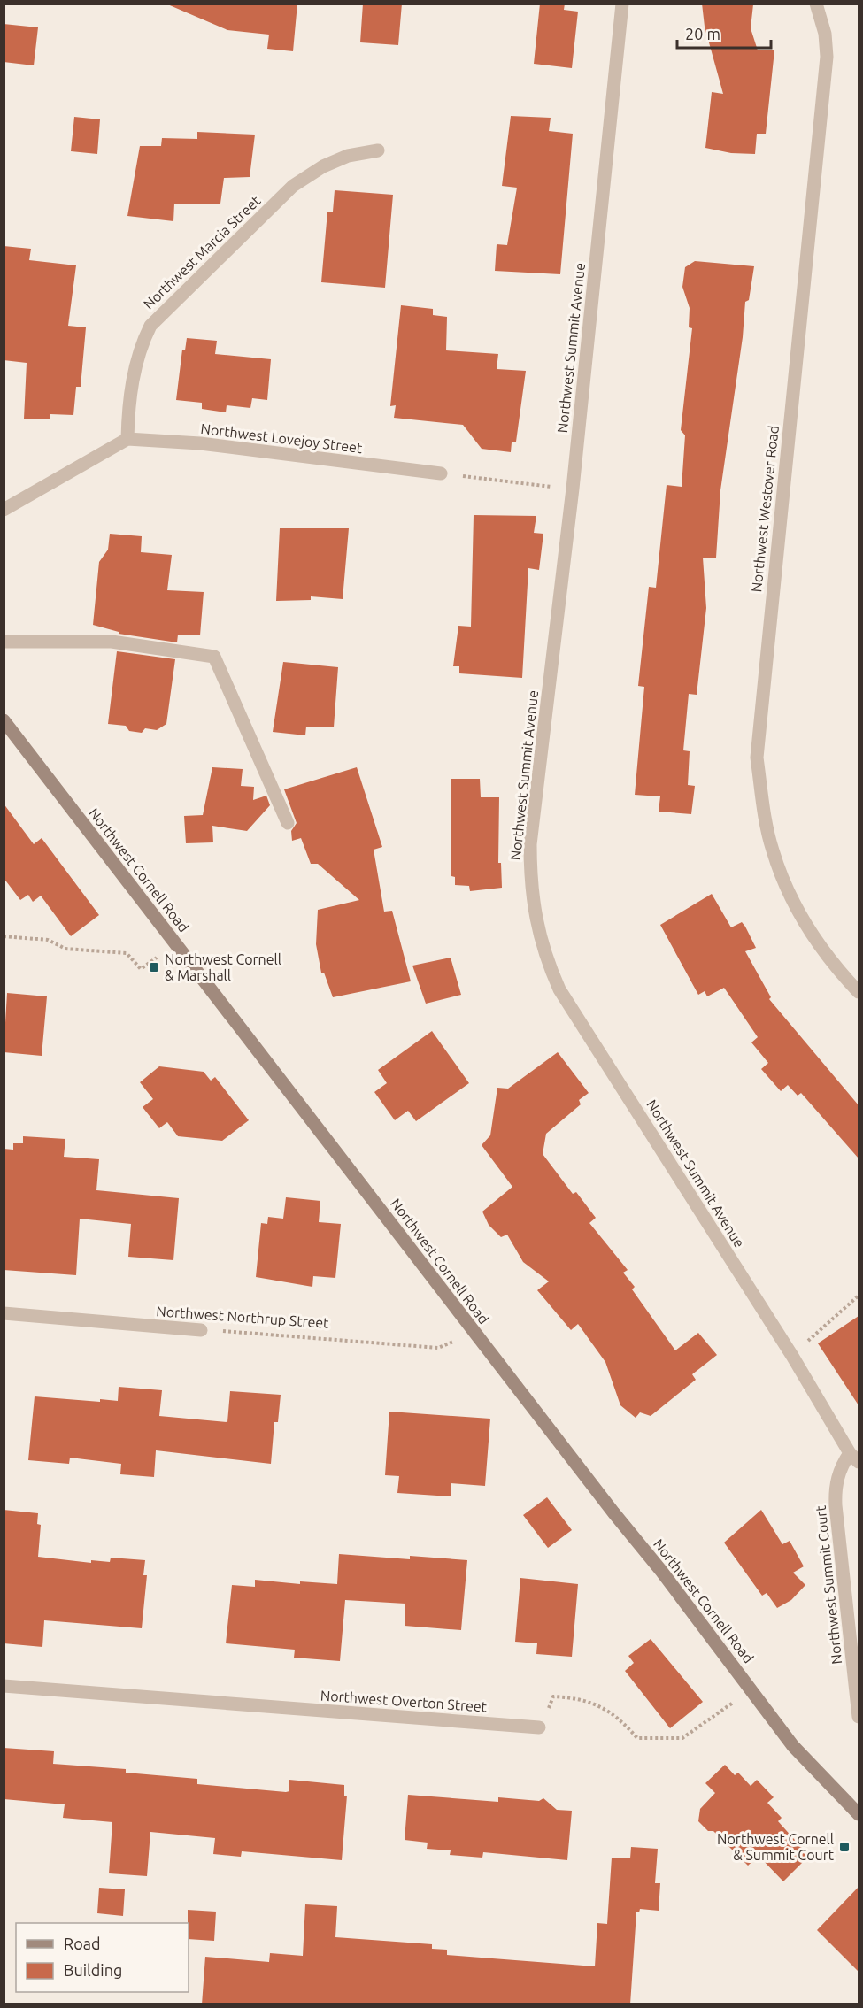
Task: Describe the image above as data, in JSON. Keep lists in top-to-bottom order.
{
  "streets": {
    "main road": ["Northwest Cornell Road"],
    "street": [
      "Northwest Marcia Street",
      "Northwest Summit Avenue",
      "Northwest Lovejoy Street",
      "Northwest Westover Road",
      "Northwest Northrup Street",
      "Northwest Summit Court",
      "Northwest Overton Street"
    ]
  },
  "crossings": [
    ["Northwest Marcia Street", "Northwest Lovejoy Street"],
    ["Northwest Summit Avenue", "Northwest Summit Court"],
    ["Northwest Cornell Road", "Northwest Northrup Street"]
  ],
  "places": {
    "transit": ["Northwest Cornell & Marshall", "Northwest Cornell & Summit Court"]
  },
  "legend": ["Road", "Building"],
  "scale_bar": "20 m"
}
